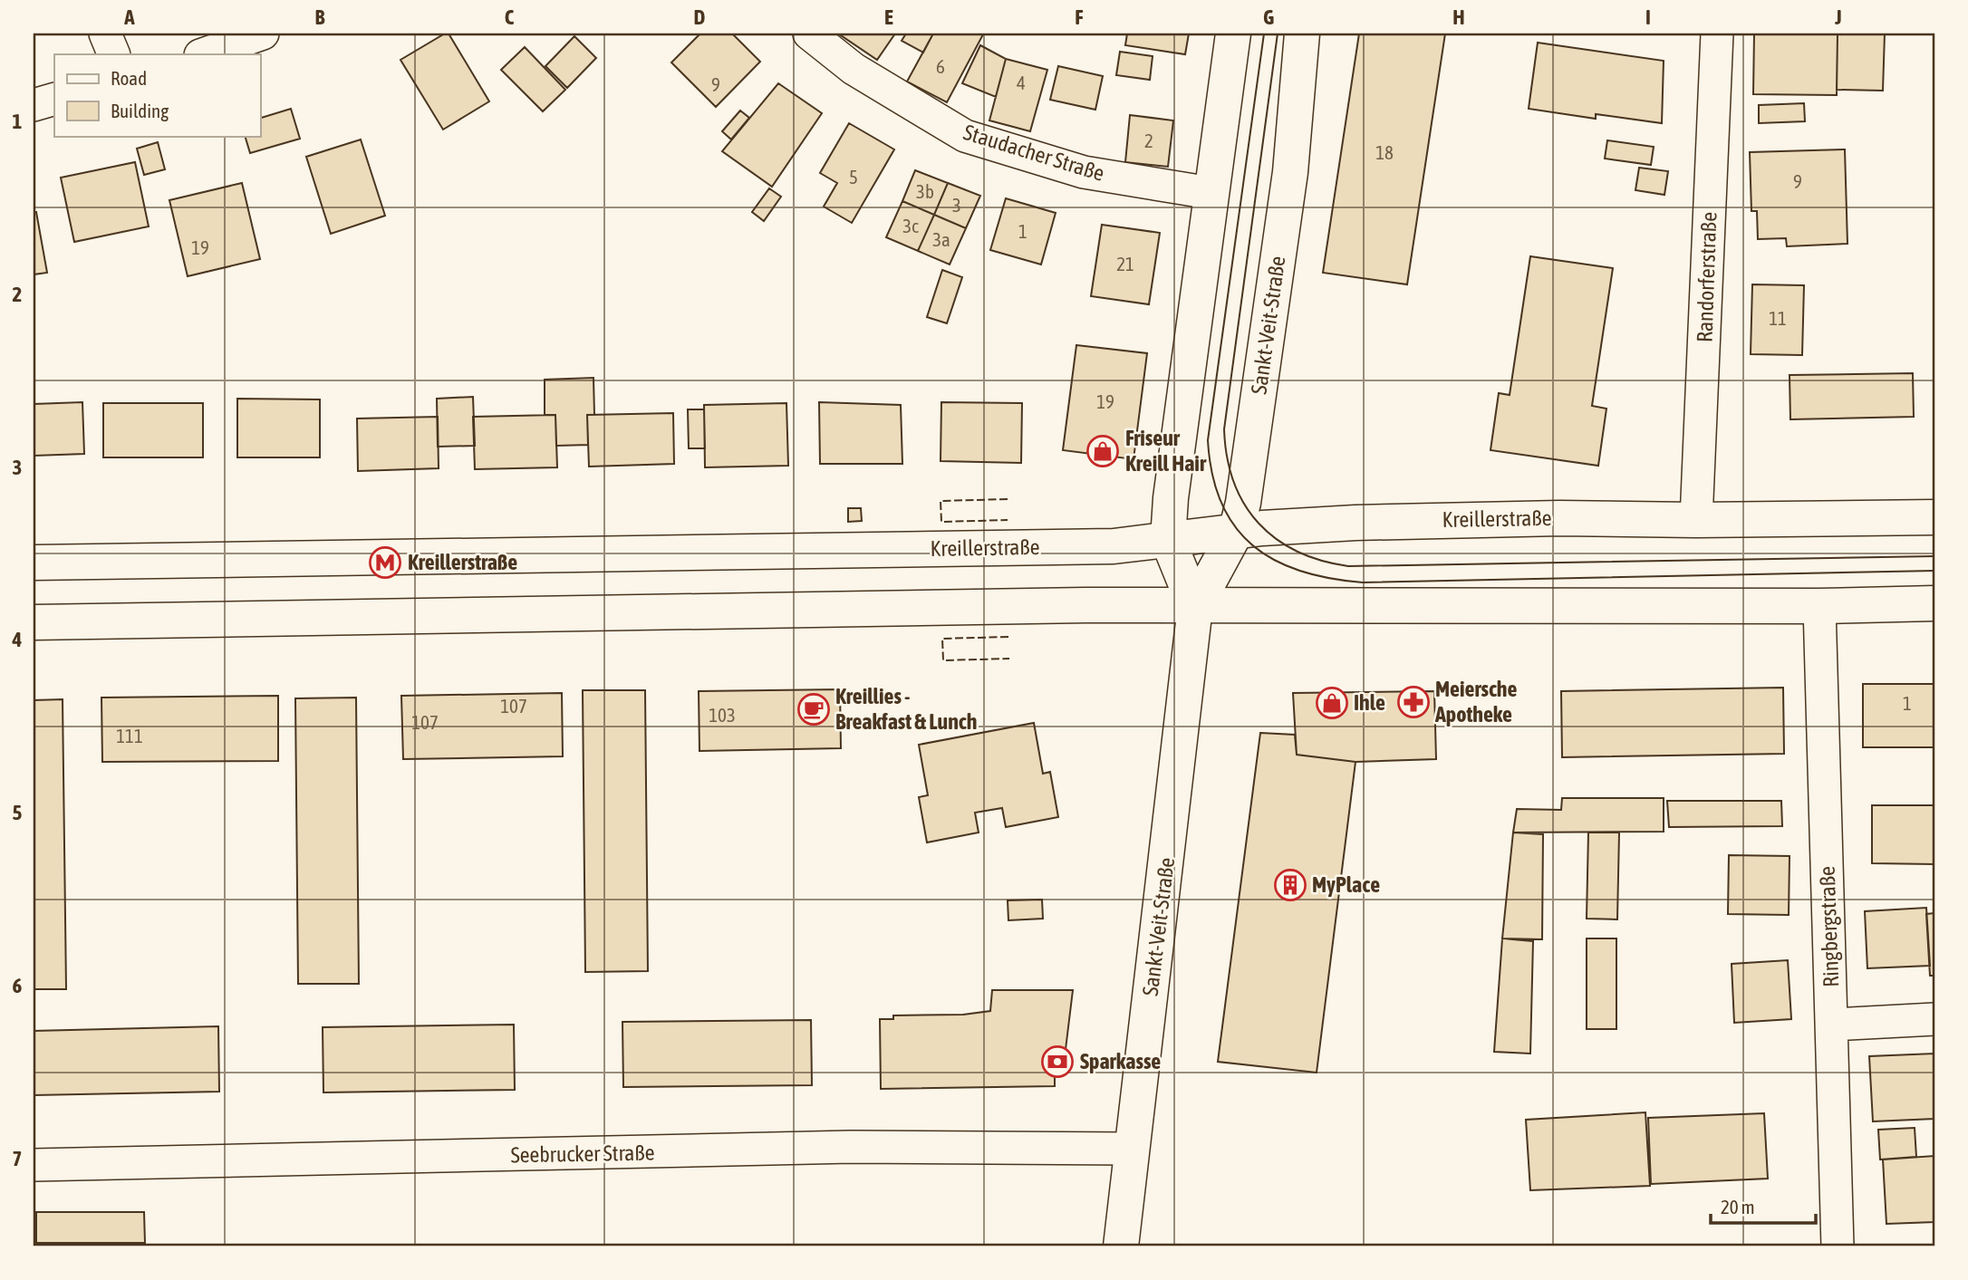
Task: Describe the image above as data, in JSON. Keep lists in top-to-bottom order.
{
  "streets": {
    "main road": ["Sankt-Veit-Straße", "Kreillerstraße"],
    "street": [
      "Staudacher Straße",
      "Randorferstraße",
      "Ringbergstraße",
      "Seebrucker Straße"
    ]
  },
  "crossings": [
    ["Staudacher Straße", "Sankt-Veit-Straße"],
    ["Randorferstraße", "Kreillerstraße"],
    ["Sankt-Veit-Straße", "Kreillerstraße"],
    ["Sankt-Veit-Straße", "Seebrucker Straße"]
  ],
  "places": {
    "shop": ["Friseur Kreill Hair", "Ihle"],
    "metro station": ["Kreillerstraße"],
    "pharmacy": ["Meiersche Apotheke"],
    "cafe": ["Kreillies - Breakfast & Lunch"],
    "building": ["MyPlace"],
    "bank": ["Sparkasse"]
  },
  "house_numbers": [
    "6",
    "4",
    "9",
    "2",
    "18",
    "5",
    "9",
    "3b",
    "3",
    "3c",
    "1",
    "3a",
    "19",
    "21",
    "11",
    "19",
    "1",
    "107",
    "103",
    "107",
    "111"
  ],
  "legend": ["Road", "Building"],
  "scale_bar": "20 m",
  "grid": {
    "columns": [
      "A",
      "B",
      "C",
      "D",
      "E",
      "F",
      "G",
      "H",
      "I",
      "J"
    ],
    "rows": [
      "1",
      "2",
      "3",
      "4",
      "5",
      "6",
      "7"
    ]
  }
}
